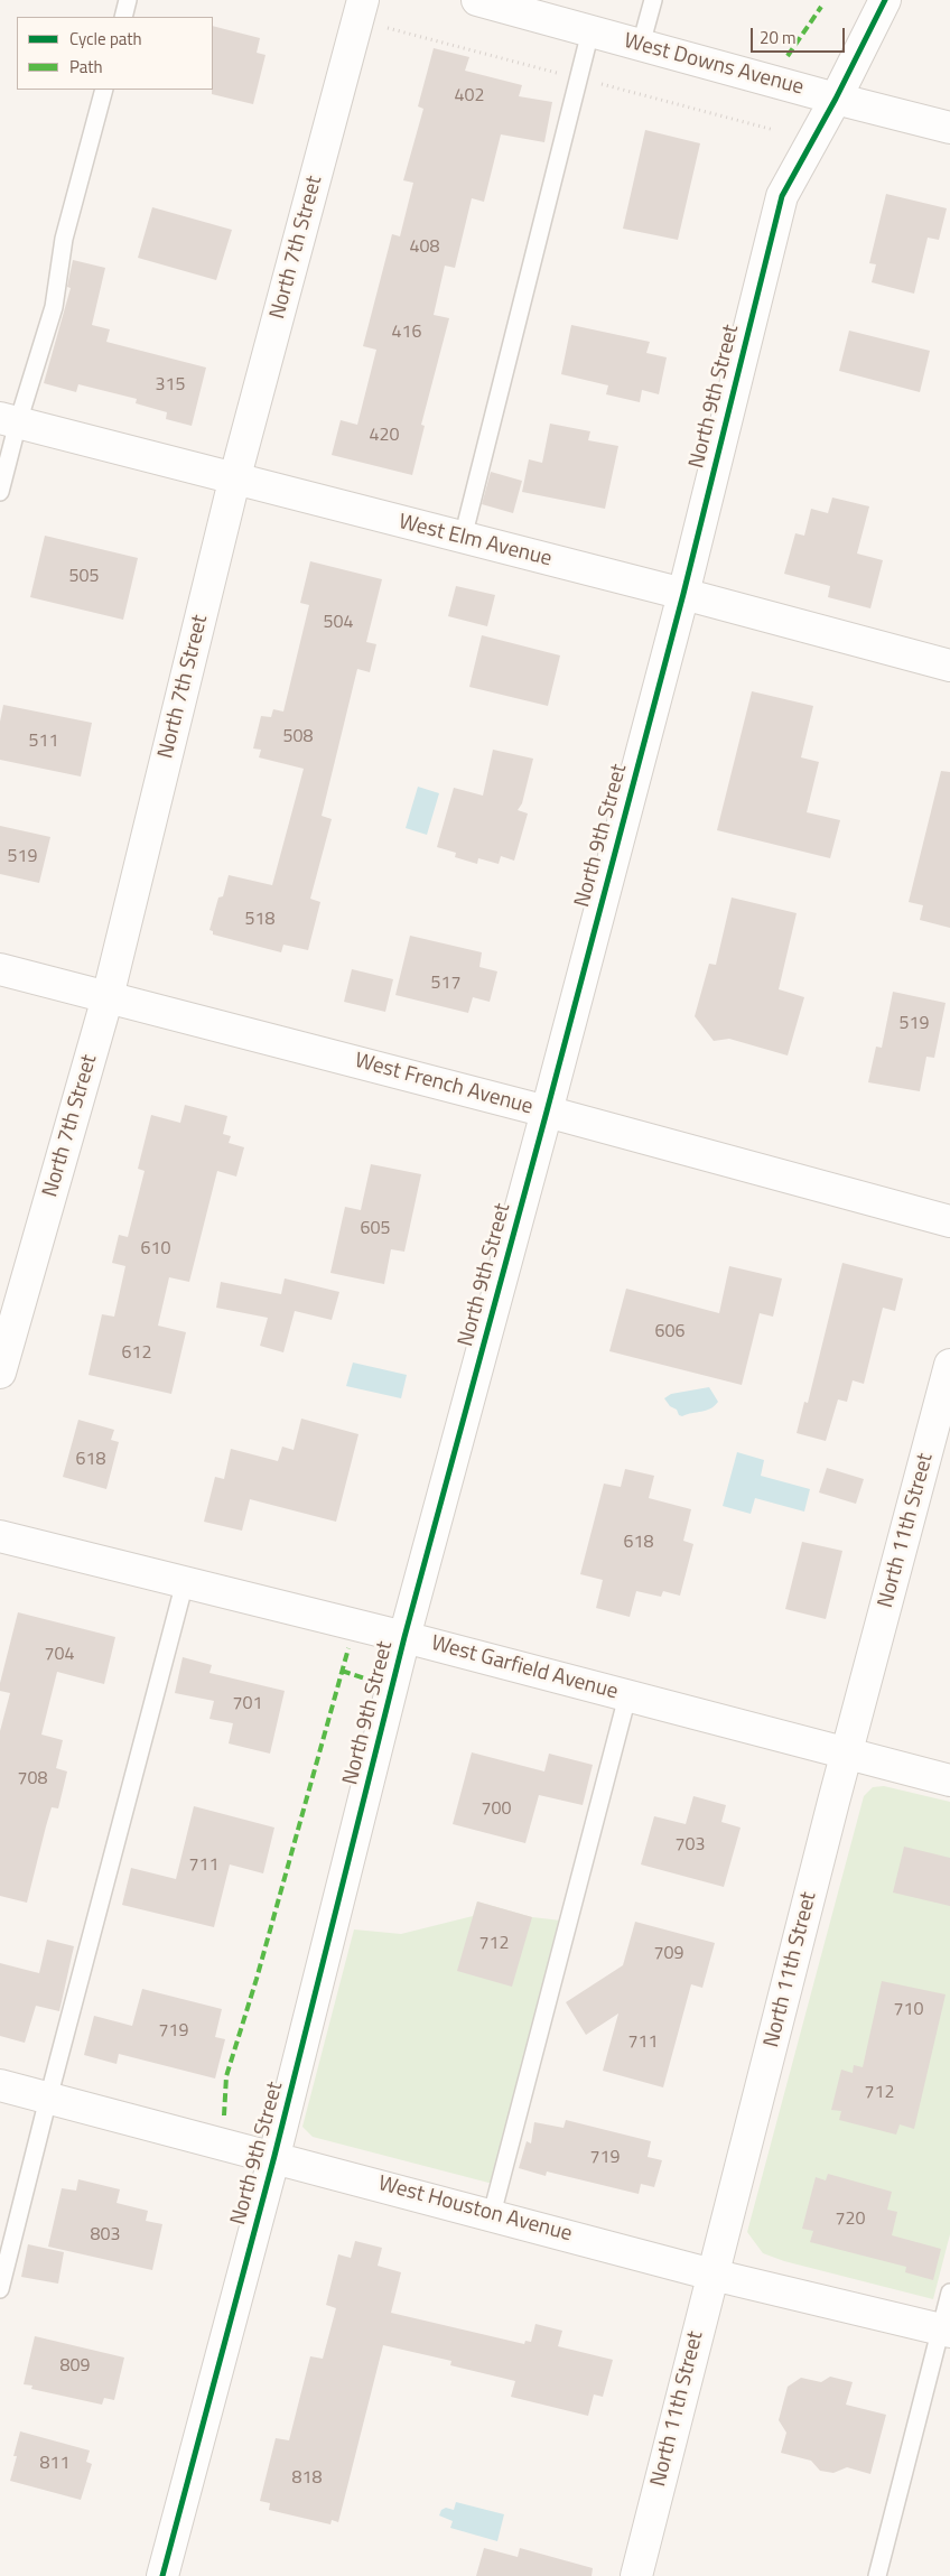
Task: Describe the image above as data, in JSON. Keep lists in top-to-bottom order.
{
  "streets": {
    "street": [
      "West Downs Avenue",
      "North 7th Street",
      "North 9th Street",
      "West Elm Avenue",
      "West French Avenue",
      "North 11th Street",
      "West Garfield Avenue",
      "West Houston Avenue"
    ]
  },
  "crossings": [
    ["West Downs Avenue", "North 9th Street"],
    ["North 7th Street", "West Elm Avenue"],
    ["North 7th Street", "West French Avenue"],
    ["North 9th Street", "West Elm Avenue"],
    ["North 9th Street", "West French Avenue"],
    ["North 9th Street", "West Garfield Avenue"],
    ["North 9th Street", "West Houston Avenue"],
    ["North 11th Street", "West Garfield Avenue"],
    ["North 11th Street", "West Houston Avenue"]
  ],
  "house_numbers": [
    "402",
    "408",
    "416",
    "315",
    "420",
    "505",
    "504",
    "508",
    "511",
    "519",
    "518",
    "517",
    "519",
    "605",
    "610",
    "606",
    "612",
    "618",
    "618",
    "704",
    "701",
    "708",
    "700",
    "703",
    "711",
    "712",
    "709",
    "710",
    "719",
    "711",
    "712",
    "719",
    "720",
    "803",
    "809",
    "811",
    "818"
  ],
  "legend": ["Cycle path", "Path"],
  "scale_bar": "20 m"
}
